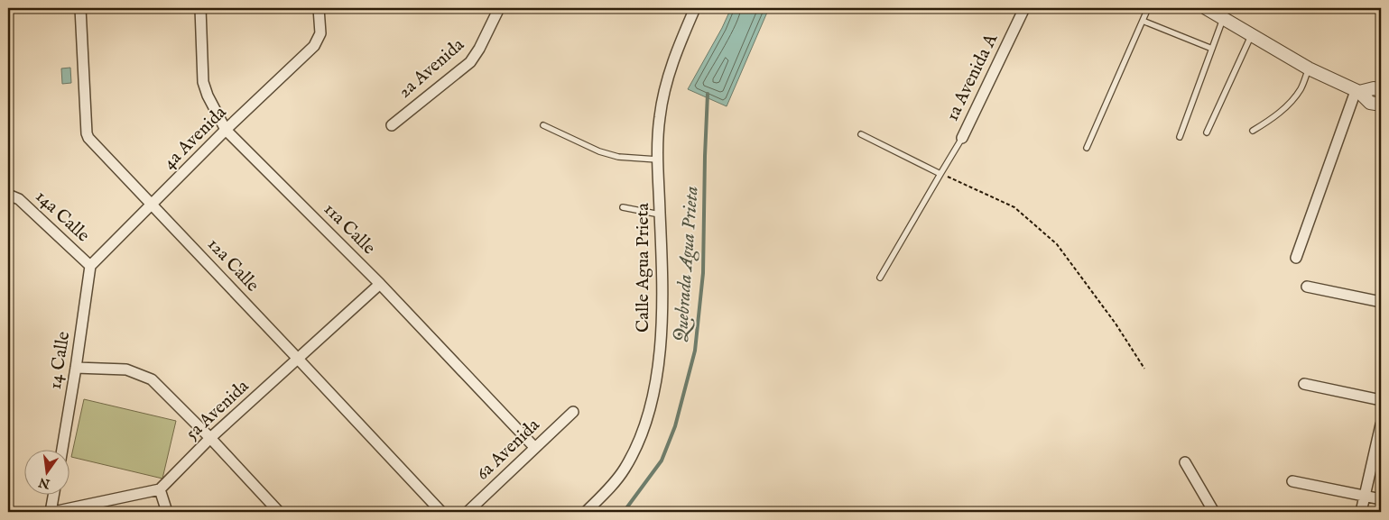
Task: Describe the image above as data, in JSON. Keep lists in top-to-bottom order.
{
  "streets": {
    "street": [
      "2a Avenida",
      "1a Avenida A",
      "4a Avenida",
      "14a Calle",
      "11a Calle",
      "12a Calle",
      "Calle Agua Prieta",
      "14 Calle",
      "5a Avenida",
      "6a Avenida"
    ]
  },
  "crossings": [
    ["4a Avenida", "14a Calle"],
    ["4a Avenida", "11a Calle"],
    ["4a Avenida", "12a Calle"],
    ["4a Avenida", "14 Calle"],
    ["14a Calle", "14 Calle"],
    ["11a Calle", "5a Avenida"],
    ["11a Calle", "6a Avenida"],
    ["12a Calle", "5a Avenida"]
  ],
  "water": ["Quebrada Agua Prieta"],
  "north": "bottom"
}
